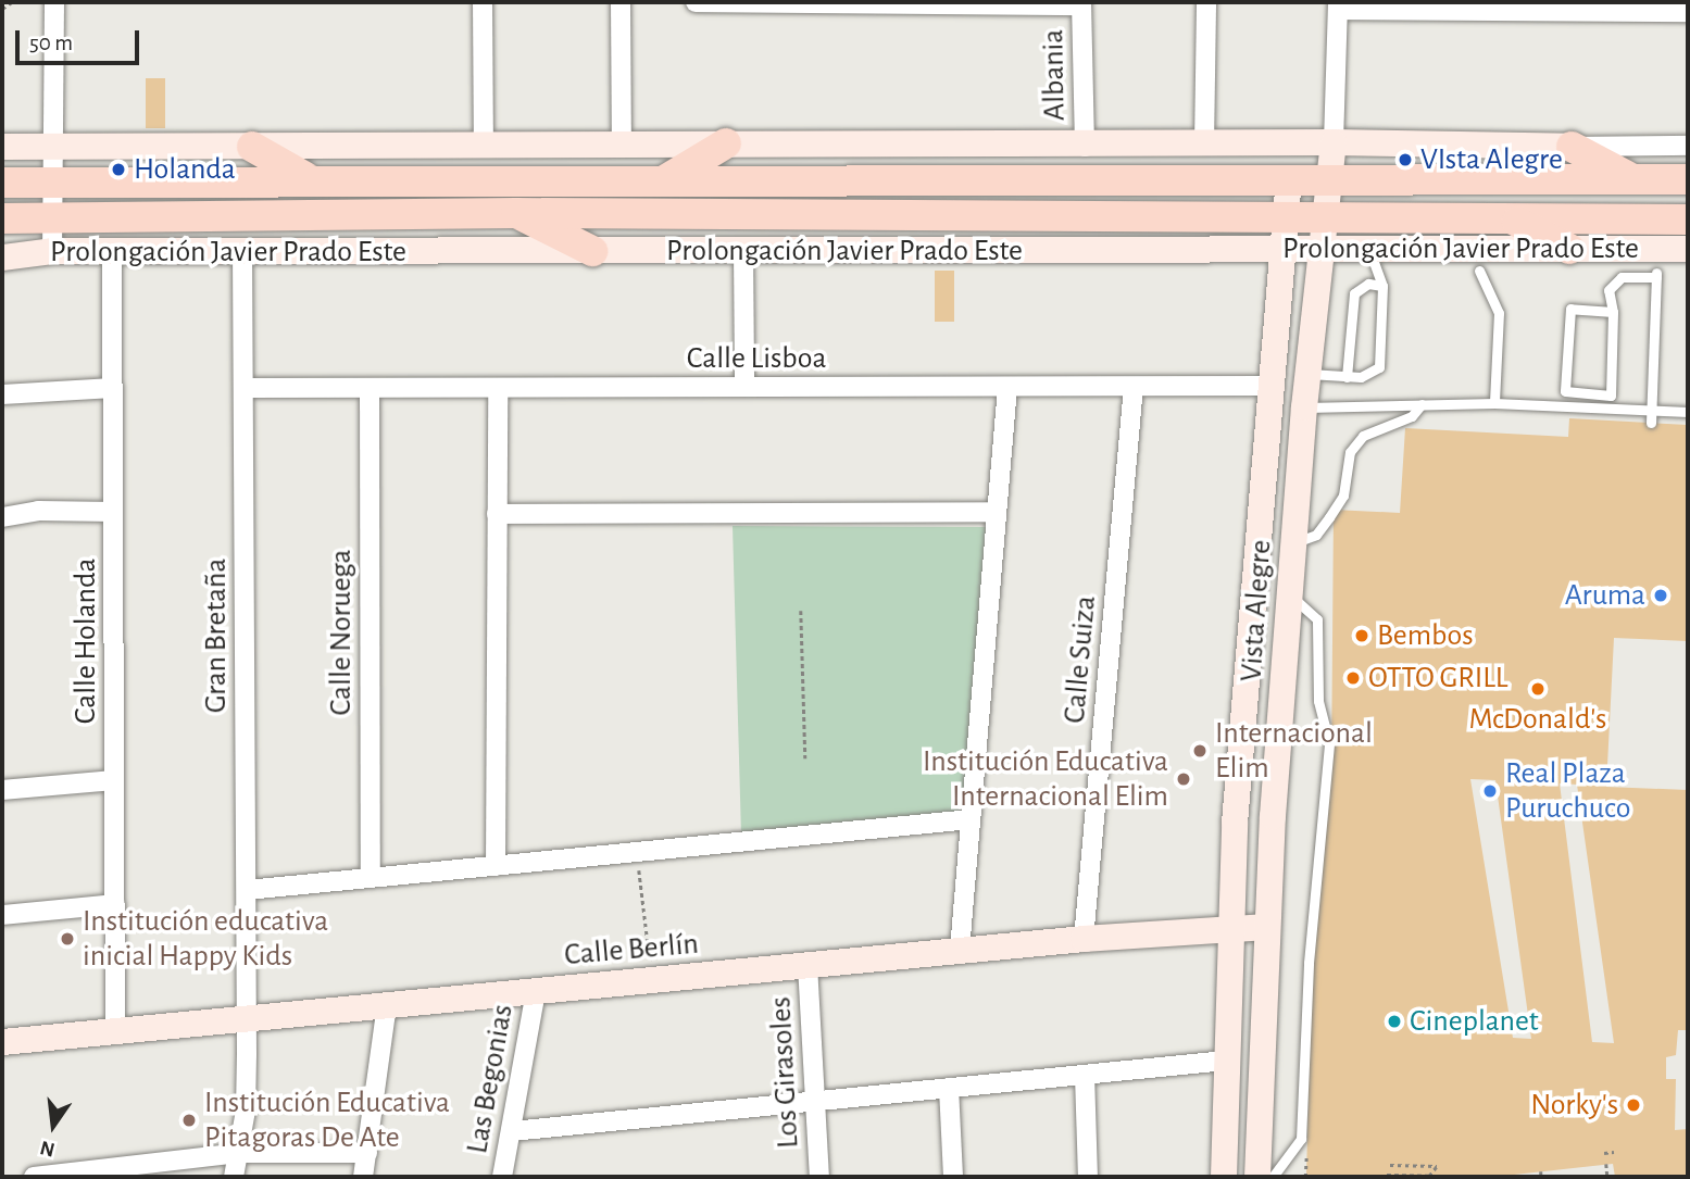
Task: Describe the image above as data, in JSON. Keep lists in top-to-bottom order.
{
  "streets": {
    "main road": ["Prolongación Javier Prado Este"],
    "street": [
      "Albania",
      "Calle Lisboa",
      "Vista Alegre",
      "Calle Noruega",
      "Gran Bretaña",
      "Calle Holanda",
      "Calle Suiza",
      "Calle Berlín",
      "Los Girasoles",
      "Las Begonias"
    ]
  },
  "crossings": [
    ["Prolongación Javier Prado Este", "Vista Alegre"],
    ["Prolongación Javier Prado Este", "Gran Bretaña"],
    ["Prolongación Javier Prado Este", "Calle Holanda"],
    ["Calle Lisboa", "Vista Alegre"],
    ["Calle Lisboa", "Calle Noruega"],
    ["Calle Lisboa", "Gran Bretaña"],
    ["Calle Lisboa", "Calle Suiza"],
    ["Vista Alegre", "Calle Berlín"],
    ["Gran Bretaña", "Calle Berlín"],
    ["Calle Holanda", "Calle Berlín"],
    ["Calle Suiza", "Calle Berlín"],
    ["Calle Berlín", "Los Girasoles"],
    ["Calle Berlín", "Las Begonias"]
  ],
  "places": [
    "VIsta Alegre",
    "Holanda",
    "Aruma",
    "Bembos",
    "OTTO GRILL",
    "McDonald's",
    "Internacional Elim",
    "Institución Educativa Internacional Elim",
    "Real Plaza Puruchuco",
    "Institución educativa inicial Happy Kids",
    "Cineplanet",
    "Norky's",
    "Institución Educativa Pitagoras De Ate"
  ],
  "scale_bar": "50 m",
  "north": "bottom"
}
